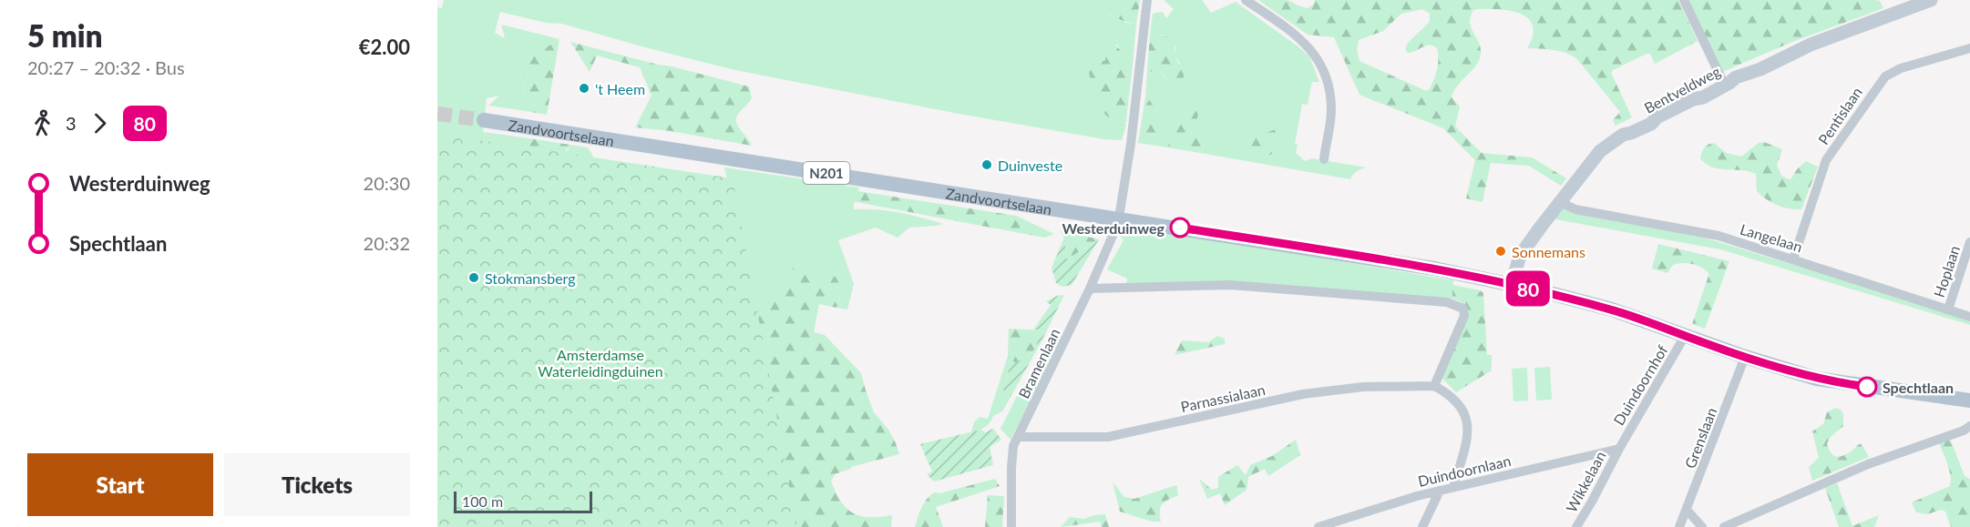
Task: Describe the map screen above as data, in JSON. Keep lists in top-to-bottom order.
{
  "streets": {
    "main road": ["Zandvoortselaan", "N201"],
    "street": [
      "Bentveldweg",
      "Pentislaan",
      "Langelaan",
      "Hoplaan",
      "Bramenlaan",
      "Duindoornhof",
      "Parnassialaan",
      "Grenslaan",
      "Duindoornlaan",
      "Wikkelaan"
    ]
  },
  "crossings": [
    ["Bentveldweg", "Zandvoortselaan"],
    ["Bentveldweg", "Langelaan"],
    ["Pentislaan", "Langelaan"],
    ["Zandvoortselaan", "N201"],
    ["Zandvoortselaan", "Bramenlaan"],
    ["Zandvoortselaan", "Duindoornhof"],
    ["Zandvoortselaan", "Grenslaan"],
    ["N201", "Grenslaan"],
    ["Langelaan", "Hoplaan"],
    ["Bramenlaan", "Parnassialaan"],
    ["Duindoornhof", "Duindoornlaan"],
    ["Duindoornhof", "Wikkelaan"],
    ["Duindoornlaan", "Wikkelaan"]
  ],
  "parks": ["Amsterdamse Waterleidingduinen"],
  "places": [
    "'t Heem",
    "Duinveste",
    "Westerduinweg",
    "Sonnemans",
    "Stokmansberg",
    "Spechtlaan"
  ],
  "lines": ["bus line 80"],
  "scale_bar": "100 m",
  "page": {
    "heading": ["5 min", "20:27 – 20:32 · Bus", "€2.00"],
    "on_map": "80",
    "legs": ["3", "80"],
    "list": [
      {
        "name": "Westerduinweg",
        "value": "20:30"
      },
      {
        "name": "Spechtlaan",
        "value": "20:32"
      }
    ],
    "buttons": ["Start", "Tickets"],
    "scale": "100 m"
  }
}
